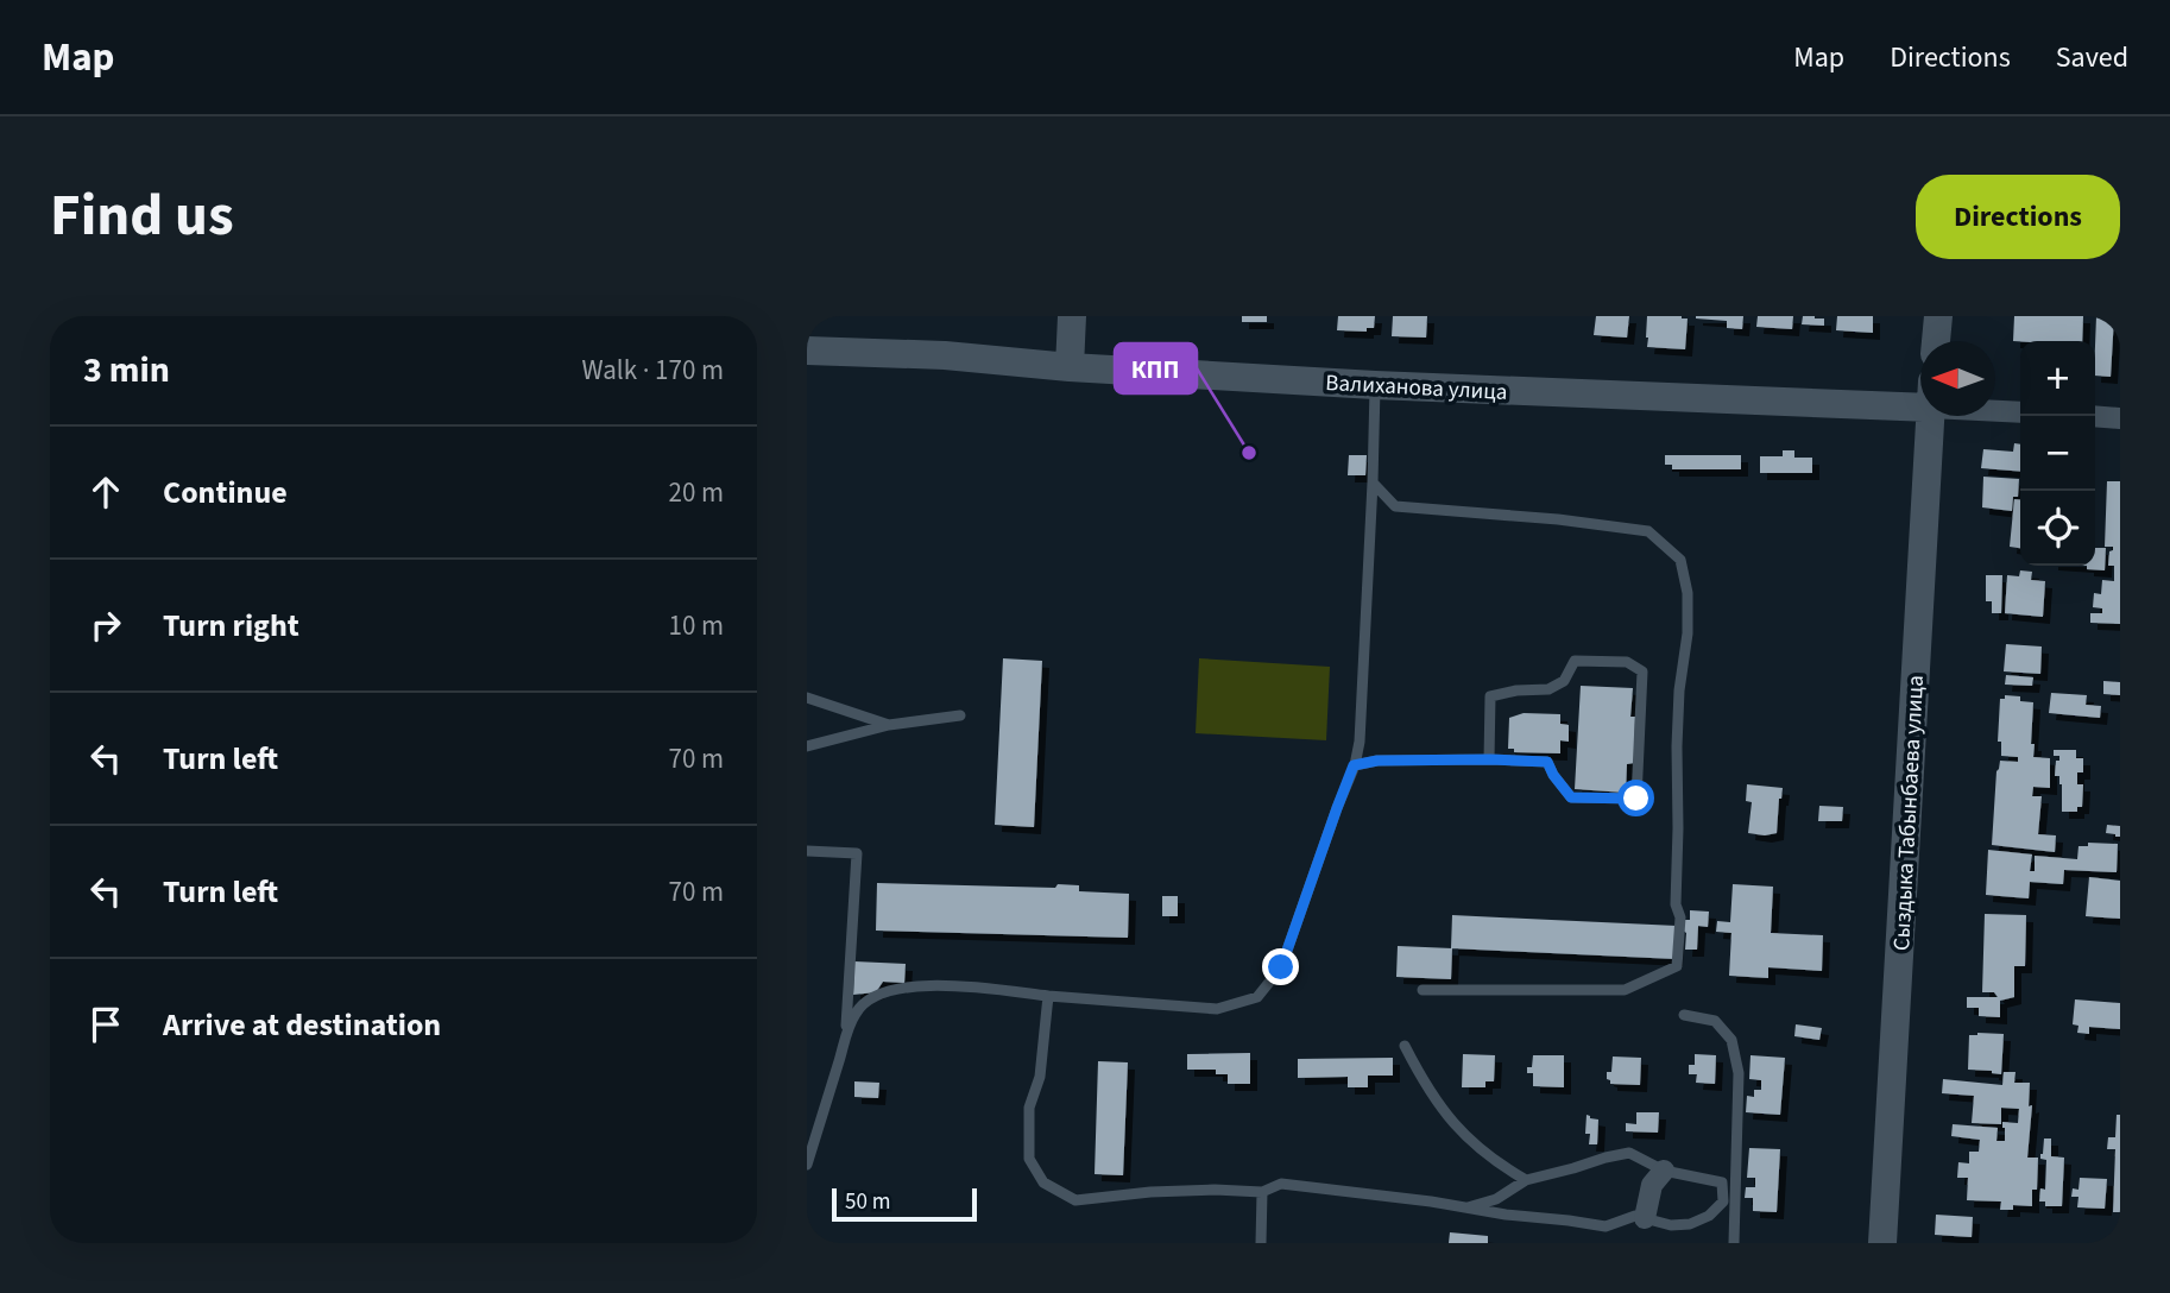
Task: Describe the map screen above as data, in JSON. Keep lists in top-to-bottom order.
{
  "streets": {
    "street": ["Валиханова улица", "Сыздыка Табынбаева улица"]
  },
  "places": ["КПП"],
  "scale_bar": "50 m",
  "north": "left",
  "page": {
    "header": "Map",
    "nav": ["Map", "Directions", "Saved"],
    "title": "Find us",
    "buttons": "Directions",
    "heading": ["3 min", "Walk · 170 m"],
    "map_buttons": ["+", "−"],
    "list": [
      ["Continue", "20 m"],
      ["Turn right", "10 m"],
      ["Turn left", "70 m"],
      ["Turn left", "70 m"],
      "Arrive at destination"
    ],
    "scale": "50 m"
  }
}
